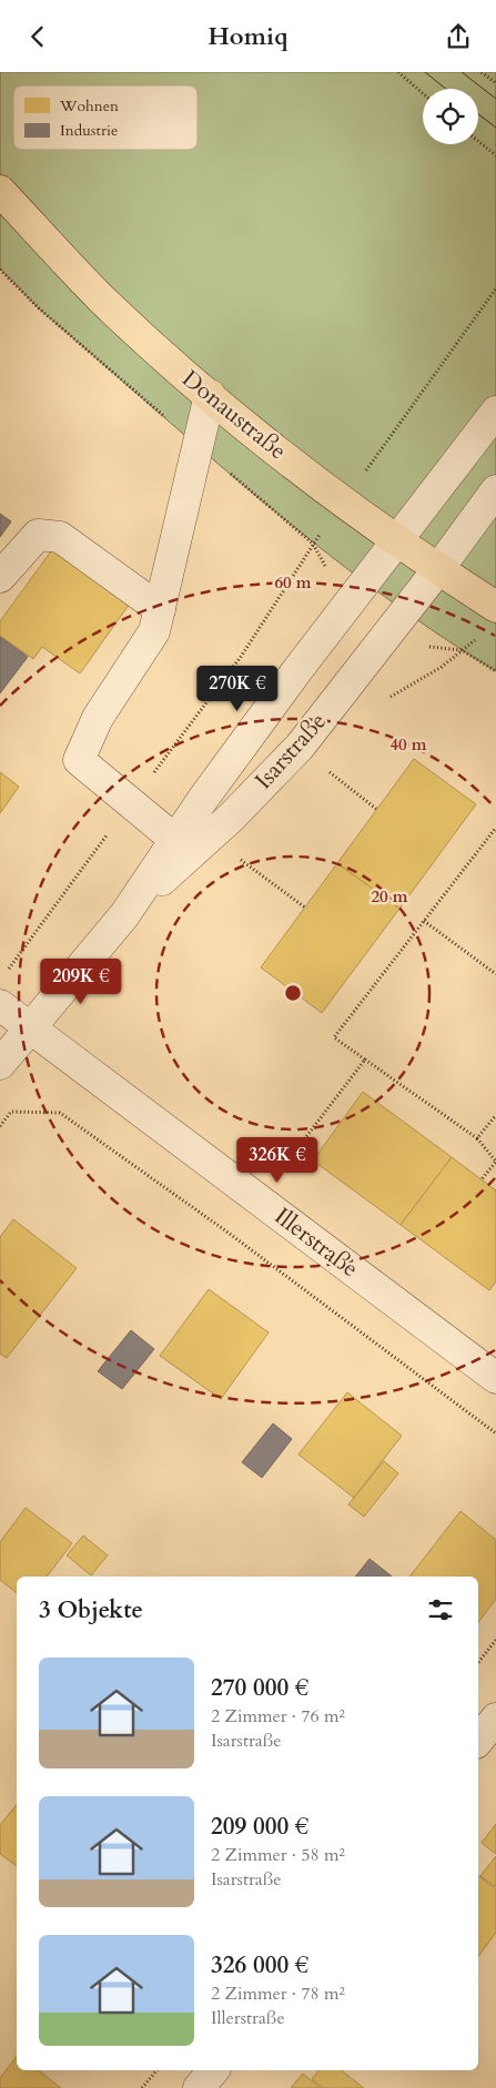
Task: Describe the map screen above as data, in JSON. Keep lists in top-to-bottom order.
{
  "streets": {
    "main road": ["Donaustraße"],
    "street": ["Isarstraße", "Illerstraße"]
  },
  "crossings": [
    ["Donaustraße", "Isarstraße"],
    ["Isarstraße", "Illerstraße"]
  ],
  "legend": ["Wohnen", "Industrie"],
  "page": {
    "header": "Homiq",
    "price": ["270K €", "209K €", "326K €"],
    "heading": "3 Objekte",
    "list": [
      {
        "name": "270 000 €",
        "note": "2 Zimmer · 76 m² · Isarstraße"
      },
      {
        "name": "209 000 €",
        "note": "2 Zimmer · 58 m² · Isarstraße"
      },
      {
        "name": "326 000 €",
        "note": "2 Zimmer · 78 m² · Illerstraße"
      }
    ]
  },
  "rings": ["60 m", "40 m", "20 m"]
}
